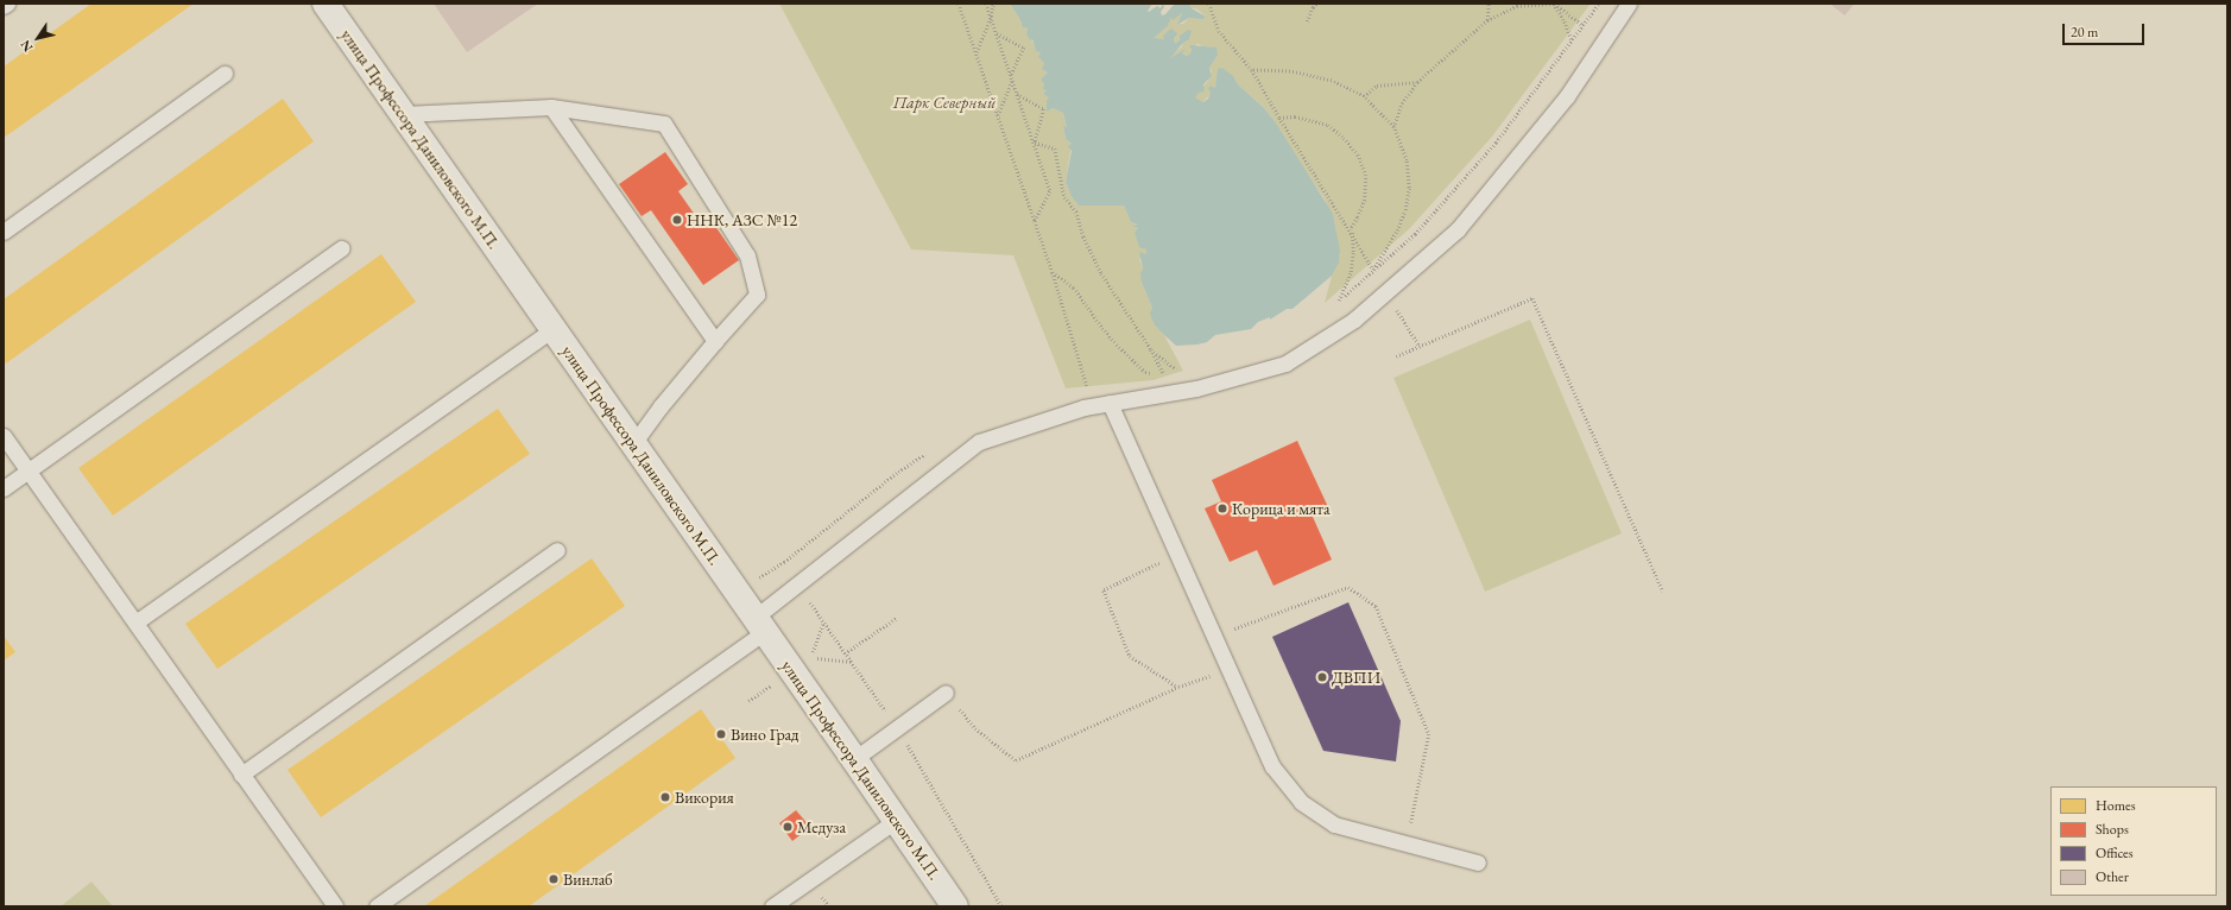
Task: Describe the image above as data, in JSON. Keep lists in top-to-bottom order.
{
  "streets": {
    "main road": ["улица Профессора Даниловского М.П."]
  },
  "parks": ["Парк Северный"],
  "places": [
    "ННК, АЗС №12",
    "Корица и мята",
    "ДВПИ",
    "Вино Град",
    "Викория",
    "Медуза",
    "Винлаб"
  ],
  "legend": [
    "Homes",
    "Shops",
    "Offices",
    "Other"
  ],
  "scale_bar": "20 m",
  "north": "bottom left"
}
